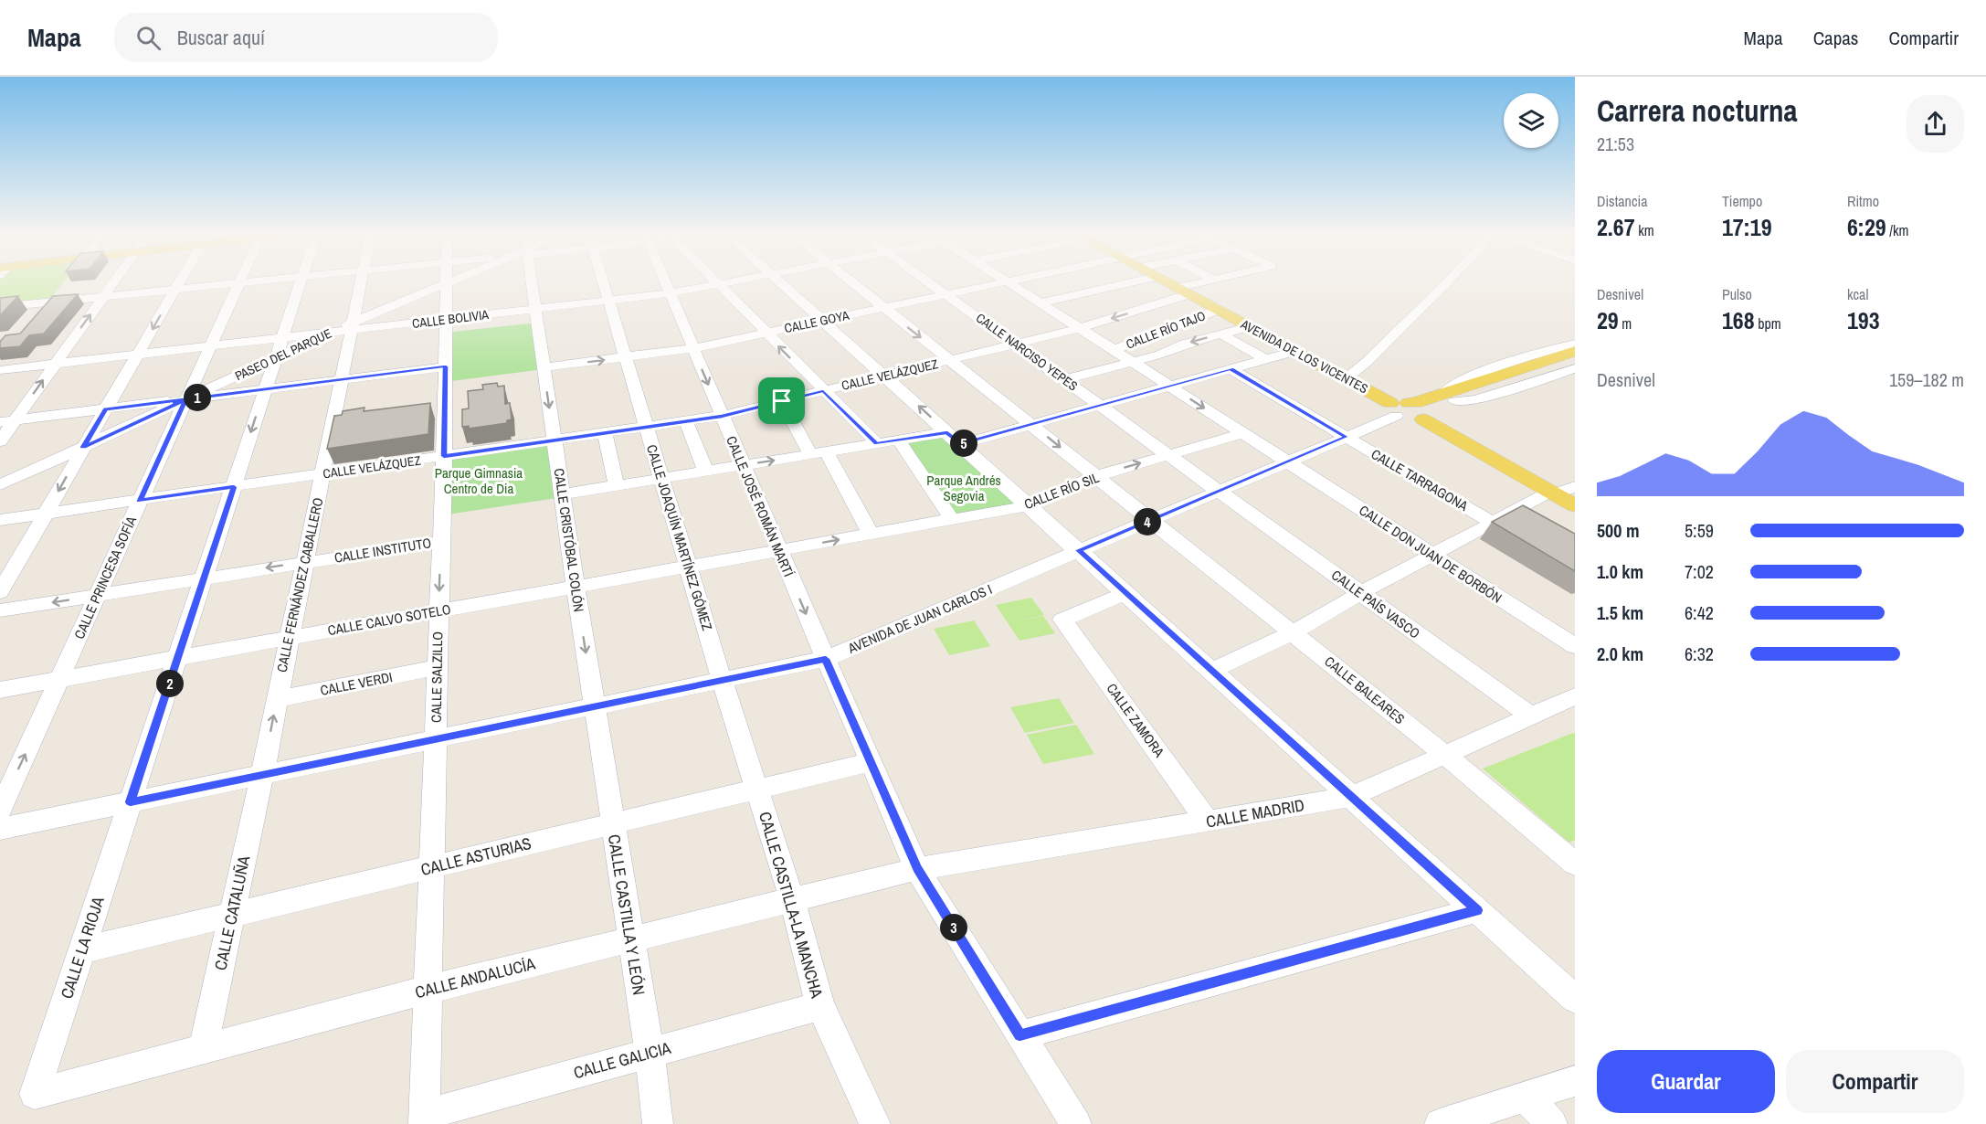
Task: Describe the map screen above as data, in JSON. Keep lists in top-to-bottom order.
{
  "streets": {
    "main road": ["AVENIDA DE LOS VICENTES"],
    "street": [
      "CALLE BOLIVIA",
      "CALLE GOYA",
      "CALLE RÍO TAJO",
      "CALLE NARCISO YEPES",
      "PASEO DEL PARQUE",
      "CALLE VELÁZQUEZ",
      "CALLE TARRAGONA",
      "CALLE RÍO SIL",
      "CALLE JOSÉ ROMÁN MARTÍ",
      "CALLE JOAQUÍN MARTÍNEZ GÓMEZ",
      "CALLE CRISTÓBAL COLÓN",
      "CALLE INSTITUTO",
      "CALLE DON JUAN DE BORBÓN",
      "CALLE PRINCESA SOFÍA",
      "CALLE FERNÁNDEZ CABALLERO",
      "CALLE PAÍS VASCO",
      "AVENIDA DE JUAN CARLOS I",
      "CALLE CALVO SOTELO",
      "CALLE SALZILLO",
      "CALLE VERDI",
      "CALLE BALEARES",
      "CALLE ZAMORA",
      "CALLE MADRID",
      "CALLE ASTURIAS",
      "CALLE CASTILLA-LA MANCHA",
      "CALLE CATALUÑA",
      "CALLE CASTILLA Y LEÓN",
      "CALLE LA RIOJA",
      "CALLE ANDALUCÍA",
      "CALLE GALICIA"
    ]
  },
  "crossings": [
    ["CALLE BOLIVIA", "PASEO DEL PARQUE"],
    ["CALLE BOLIVIA", "CALLE JOSÉ ROMÁN MARTÍ"],
    ["CALLE BOLIVIA", "CALLE JOAQUÍN MARTÍNEZ GÓMEZ"],
    ["CALLE BOLIVIA", "CALLE CRISTÓBAL COLÓN"],
    ["CALLE BOLIVIA", "CALLE FERNÁNDEZ CABALLERO"],
    ["CALLE BOLIVIA", "CALLE SALZILLO"],
    ["CALLE GOYA", "CALLE NARCISO YEPES"],
    ["CALLE GOYA", "CALLE JOSÉ ROMÁN MARTÍ"],
    ["CALLE GOYA", "CALLE JOAQUÍN MARTÍNEZ GÓMEZ"],
    ["CALLE GOYA", "CALLE CRISTÓBAL COLÓN"],
    ["CALLE GOYA", "CALLE DON JUAN DE BORBÓN"],
    ["CALLE GOYA", "CALLE BALEARES"],
    ["CALLE RÍO TAJO", "AVENIDA DE LOS VICENTES"],
    ["CALLE RÍO TAJO", "CALLE DON JUAN DE BORBÓN"],
    ["CALLE NARCISO YEPES", "CALLE VELÁZQUEZ"],
    ["CALLE NARCISO YEPES", "CALLE RÍO SIL"],
    ["CALLE NARCISO YEPES", "CALLE PAÍS VASCO"],
    ["CALLE NARCISO YEPES", "AVENIDA DE JUAN CARLOS I"],
    ["PASEO DEL PARQUE", "CALLE PRINCESA SOFÍA"],
    ["PASEO DEL PARQUE", "CALLE FERNÁNDEZ CABALLERO"],
    ["PASEO DEL PARQUE", "CALLE SALZILLO"],
    ["PASEO DEL PARQUE", "CALLE LA RIOJA"],
    ["AVENIDA DE LOS VICENTES", "CALLE VELÁZQUEZ"],
    ["AVENIDA DE LOS VICENTES", "AVENIDA DE JUAN CARLOS I"],
    ["CALLE VELÁZQUEZ", "CALLE JOSÉ ROMÁN MARTÍ"],
    ["CALLE VELÁZQUEZ", "CALLE JOAQUÍN MARTÍNEZ GÓMEZ"],
    ["CALLE VELÁZQUEZ", "CALLE CRISTÓBAL COLÓN"],
    ["CALLE VELÁZQUEZ", "CALLE DON JUAN DE BORBÓN"],
    ["CALLE VELÁZQUEZ", "CALLE PRINCESA SOFÍA"],
    ["CALLE VELÁZQUEZ", "CALLE FERNÁNDEZ CABALLERO"],
    ["CALLE VELÁZQUEZ", "CALLE SALZILLO"],
    ["CALLE VELÁZQUEZ", "CALLE BALEARES"],
    ["CALLE VELÁZQUEZ", "CALLE LA RIOJA"],
    ["CALLE TARRAGONA", "AVENIDA DE JUAN CARLOS I"],
    ["CALLE RÍO SIL", "CALLE JOSÉ ROMÁN MARTÍ"],
    ["CALLE RÍO SIL", "CALLE DON JUAN DE BORBÓN"],
    ["CALLE RÍO SIL", "CALLE CALVO SOTELO"],
    ["CALLE RÍO SIL", "CALLE BALEARES"],
    ["CALLE JOSÉ ROMÁN MARTÍ", "AVENIDA DE JUAN CARLOS I"],
    ["CALLE JOSÉ ROMÁN MARTÍ", "CALLE CALVO SOTELO"],
    ["CALLE JOSÉ ROMÁN MARTÍ", "CALLE MADRID"],
    ["CALLE JOSÉ ROMÁN MARTÍ", "CALLE ASTURIAS"],
    ["CALLE JOSÉ ROMÁN MARTÍ", "CALLE ANDALUCÍA"],
    ["CALLE JOAQUÍN MARTÍNEZ GÓMEZ", "AVENIDA DE JUAN CARLOS I"],
    ["CALLE JOAQUÍN MARTÍNEZ GÓMEZ", "CALLE CALVO SOTELO"],
    ["CALLE JOAQUÍN MARTÍNEZ GÓMEZ", "CALLE CASTILLA-LA MANCHA"],
    ["CALLE CRISTÓBAL COLÓN", "AVENIDA DE JUAN CARLOS I"],
    ["CALLE CRISTÓBAL COLÓN", "CALLE CALVO SOTELO"],
    ["CALLE CRISTÓBAL COLÓN", "CALLE CASTILLA Y LEÓN"],
    ["CALLE INSTITUTO", "CALLE PRINCESA SOFÍA"],
    ["CALLE INSTITUTO", "CALLE FERNÁNDEZ CABALLERO"],
    ["CALLE INSTITUTO", "CALLE SALZILLO"],
    ["CALLE INSTITUTO", "CALLE LA RIOJA"],
    ["CALLE DON JUAN DE BORBÓN", "AVENIDA DE JUAN CARLOS I"],
    ["CALLE PRINCESA SOFÍA", "CALLE CALVO SOTELO"],
    ["CALLE FERNÁNDEZ CABALLERO", "AVENIDA DE JUAN CARLOS I"],
    ["CALLE FERNÁNDEZ CABALLERO", "CALLE CALVO SOTELO"],
    ["CALLE FERNÁNDEZ CABALLERO", "CALLE VERDI"],
    ["CALLE FERNÁNDEZ CABALLERO", "CALLE CATALUÑA"],
    ["CALLE PAÍS VASCO", "AVENIDA DE JUAN CARLOS I"],
    ["CALLE PAÍS VASCO", "CALLE MADRID"],
    ["AVENIDA DE JUAN CARLOS I", "CALLE SALZILLO"],
    ["AVENIDA DE JUAN CARLOS I", "CALLE BALEARES"],
    ["AVENIDA DE JUAN CARLOS I", "CALLE CASTILLA-LA MANCHA"],
    ["AVENIDA DE JUAN CARLOS I", "CALLE CATALUÑA"],
    ["AVENIDA DE JUAN CARLOS I", "CALLE CASTILLA Y LEÓN"],
    ["AVENIDA DE JUAN CARLOS I", "CALLE LA RIOJA"],
    ["CALLE CALVO SOTELO", "CALLE SALZILLO"],
    ["CALLE CALVO SOTELO", "CALLE LA RIOJA"],
    ["CALLE SALZILLO", "CALLE VERDI"],
    ["CALLE SALZILLO", "CALLE ASTURIAS"],
    ["CALLE SALZILLO", "CALLE ANDALUCÍA"],
    ["CALLE SALZILLO", "CALLE GALICIA"],
    ["CALLE BALEARES", "CALLE MADRID"],
    ["CALLE ZAMORA", "CALLE MADRID"],
    ["CALLE MADRID", "CALLE ANDALUCÍA"],
    ["CALLE ASTURIAS", "CALLE CASTILLA-LA MANCHA"],
    ["CALLE ASTURIAS", "CALLE CATALUÑA"],
    ["CALLE ASTURIAS", "CALLE CASTILLA Y LEÓN"],
    ["CALLE ASTURIAS", "CALLE LA RIOJA"],
    ["CALLE CASTILLA-LA MANCHA", "CALLE ANDALUCÍA"],
    ["CALLE CASTILLA-LA MANCHA", "CALLE GALICIA"],
    ["CALLE CATALUÑA", "CALLE ANDALUCÍA"],
    ["CALLE CASTILLA Y LEÓN", "CALLE ANDALUCÍA"],
    ["CALLE CASTILLA Y LEÓN", "CALLE GALICIA"],
    ["CALLE LA RIOJA", "CALLE ANDALUCÍA"]
  ],
  "one_way": ["CALLE CRISTÓBAL COLÓN", "CALLE INSTITUTO"],
  "parks": ["Parque Gimnasia Centro de Dia", "Parque Andrés Segovia"],
  "page": {
    "header": "Mapa",
    "search": "Buscar aquí",
    "nav": ["Mapa", "Capas", "Compartir"],
    "heading": ["Carrera nocturna", "21:53"],
    "stats": [
      ["Distancia", "2.67 km"],
      ["Tiempo", "17:19"],
      ["Ritmo", "6:29 /km"],
      ["Desnivel", "29 m"],
      ["Pulso", "168 bpm"],
      ["kcal", "193"]
    ],
    "chart": ["Desnivel", "159–182 m"],
    "pins": [
      "1",
      "5",
      "4",
      "2",
      "3"
    ],
    "list": [
      {
        "name": "500 m",
        "note": "5:59"
      },
      {
        "name": "1.0 km",
        "note": "7:02"
      },
      {
        "name": "1.5 km",
        "note": "6:42"
      },
      {
        "name": "2.0 km",
        "note": "6:32"
      }
    ],
    "buttons": ["Guardar", "Compartir"]
  }
}
